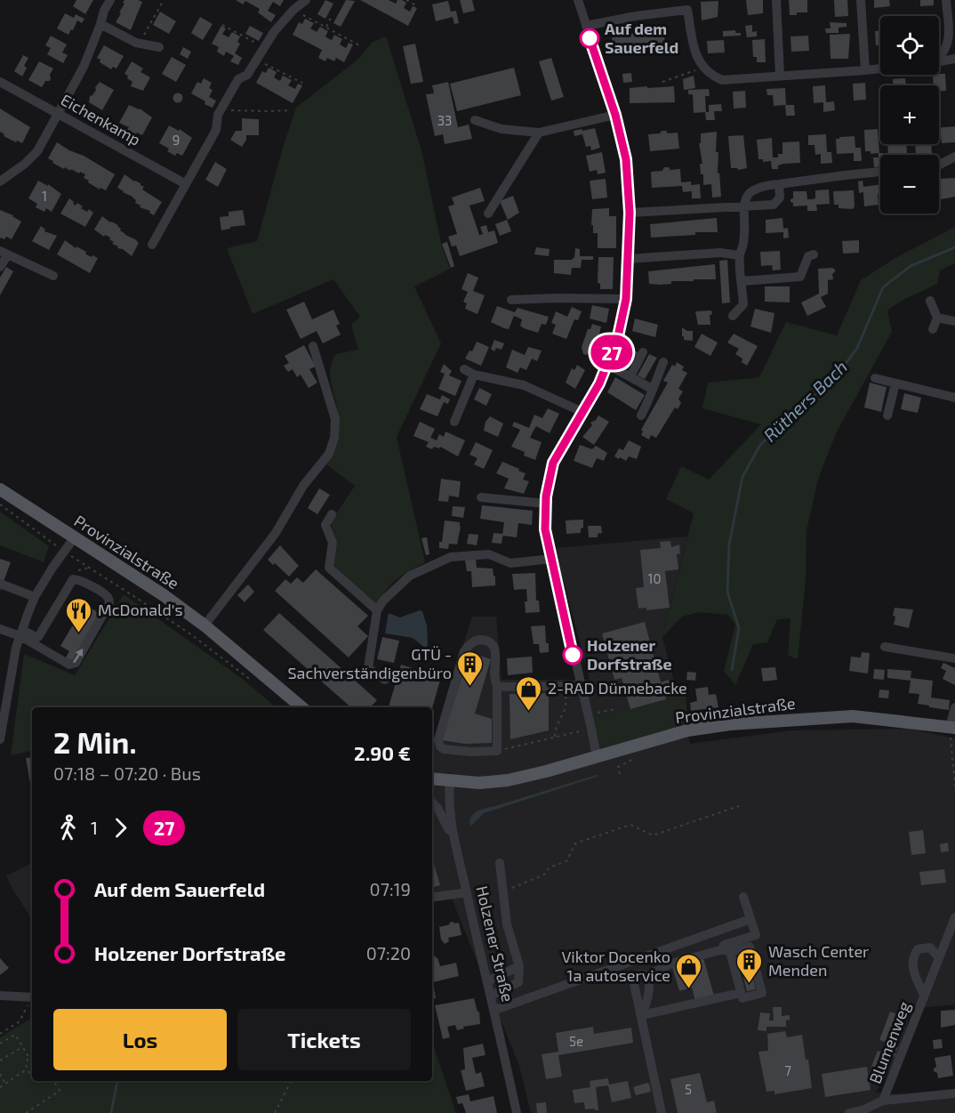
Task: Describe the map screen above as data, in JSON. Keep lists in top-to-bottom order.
{
  "streets": {
    "main road": ["Provinzialstraße"],
    "street": ["Eichenkamp", "Holzener Straße", "Blumenweg"]
  },
  "crossings": [
    ["Provinzialstraße", "Holzener Straße"]
  ],
  "water": ["Rüthers Bach"],
  "places": {
    "other": ["Auf dem Sauerfeld", "Holzener Dorfstraße"],
    "restaurant": ["McDonald's"],
    "building": ["GTÜ - Sachverständigenbüro", "Wasch Center Menden"],
    "shop": ["2-RAD Dünnebacke", "Viktor Docenko 1a autoservice"]
  },
  "lines": ["bus line 27"],
  "house_numbers": [
    "33",
    "9",
    "1",
    "10",
    "5e",
    "7",
    "5"
  ],
  "page": {
    "on_map": "27",
    "map_buttons": ["+", "−"],
    "heading": ["2 Min.", "07:18 – 07:20 · Bus", "2.90 €"],
    "legs": ["1", "27"],
    "list": [
      {
        "name": "Auf dem Sauerfeld",
        "value": "07:19"
      },
      {
        "name": "Holzener Dorfstraße",
        "value": "07:20"
      }
    ],
    "buttons": ["Los", "Tickets"]
  }
}
